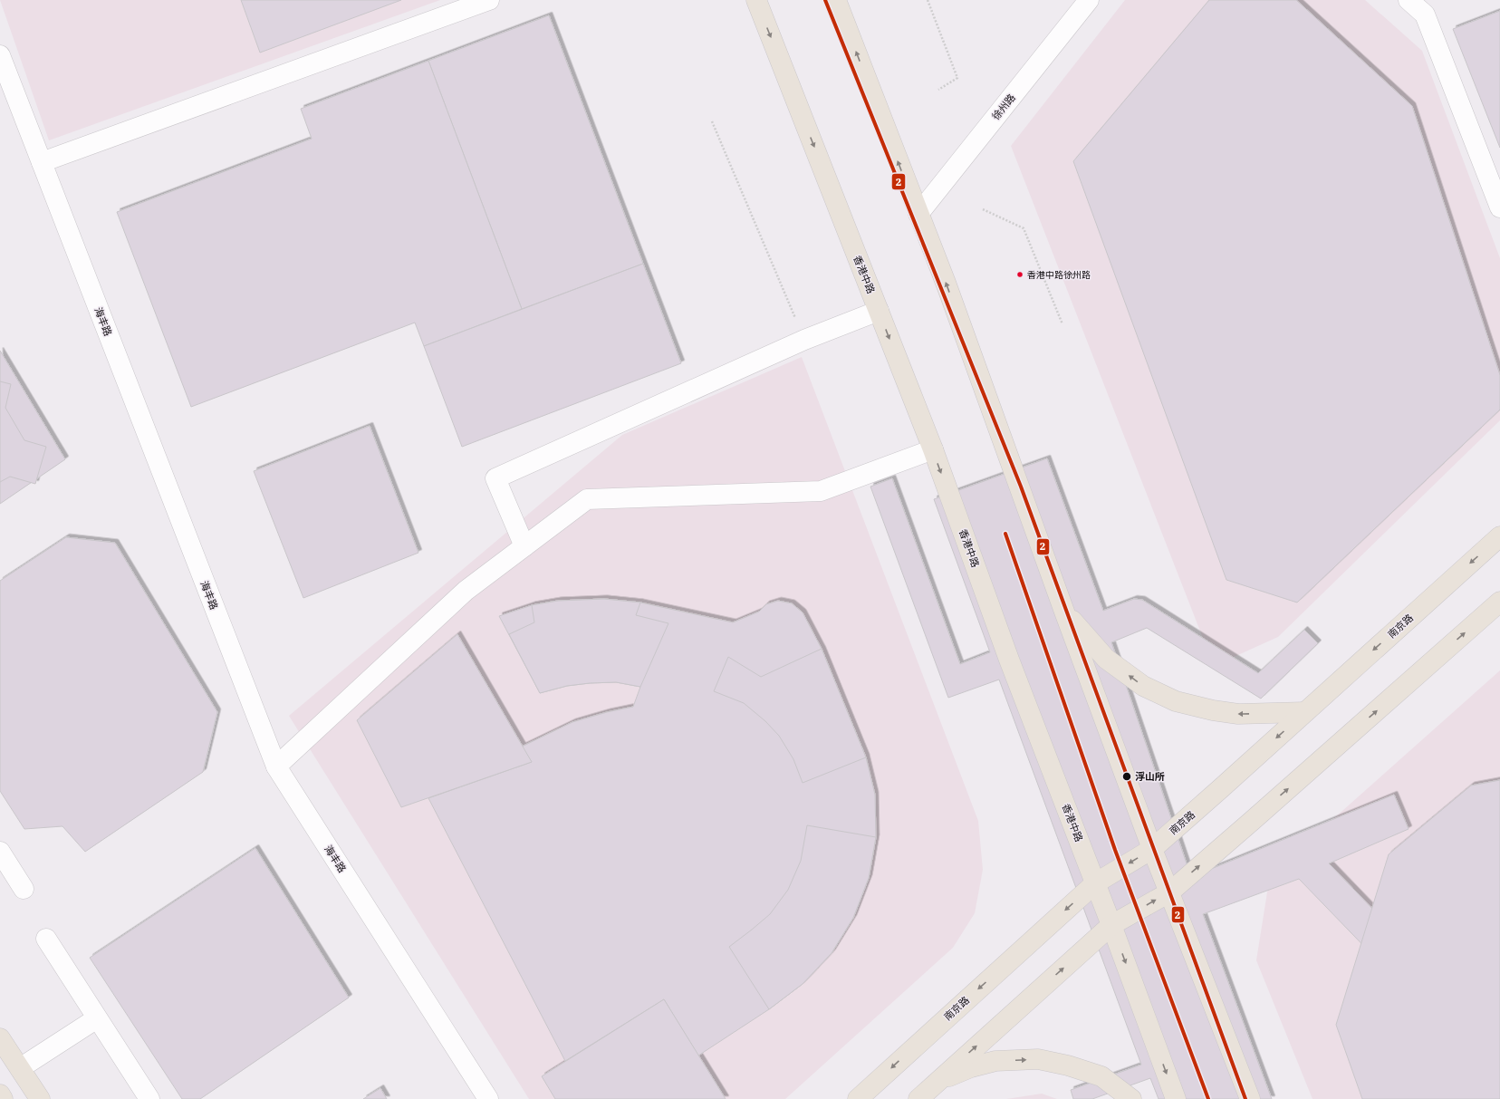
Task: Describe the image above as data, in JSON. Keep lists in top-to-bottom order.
{
  "streets": {
    "main road": ["香港中路", "南京路"],
    "street": ["徐州路", "海丰路"]
  },
  "crossings": [
    ["香港中路", "南京路"]
  ],
  "places": ["香港中路徐州路", "浮山所"],
  "lines": ["transit line 2"]
}
